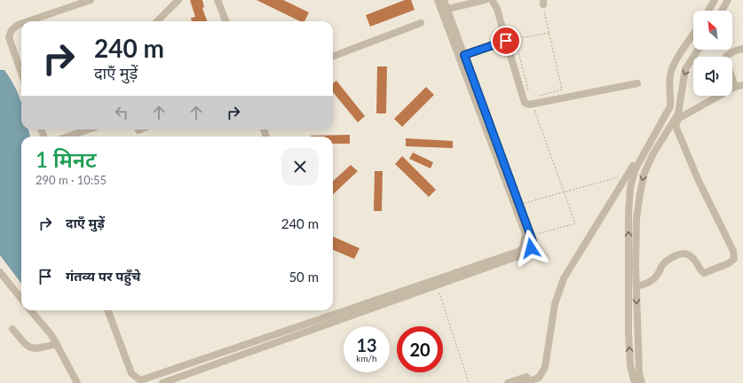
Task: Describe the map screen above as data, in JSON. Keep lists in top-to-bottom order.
{
  "north": "top left",
  "page": {
    "turn": ["240 m", "दाएँ मुड़ें"],
    "heading": ["1 मिनट", "290 m · 10:55"],
    "list": [
      {
        "name": "दाएँ मुड़ें",
        "value": "240 m"
      },
      {
        "name": "गंतव्य पर पहुँचे",
        "value": "50 m"
      }
    ],
    "speed": "13 km/h",
    "limit": "20"
  }
}
